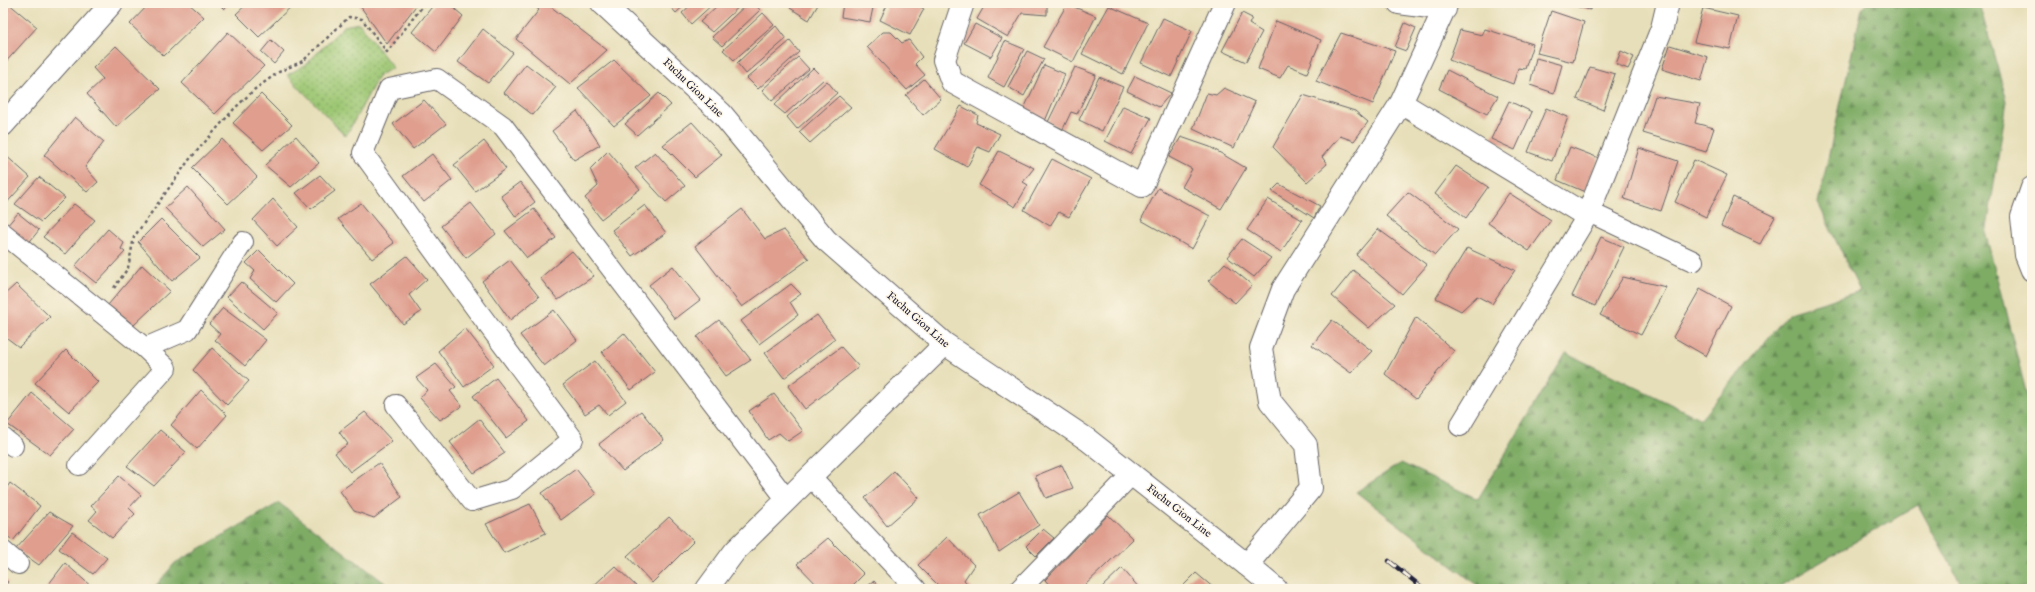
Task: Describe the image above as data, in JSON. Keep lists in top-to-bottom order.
{
  "streets": {
    "street": ["Fuchu Gion Line"]
  }
}
